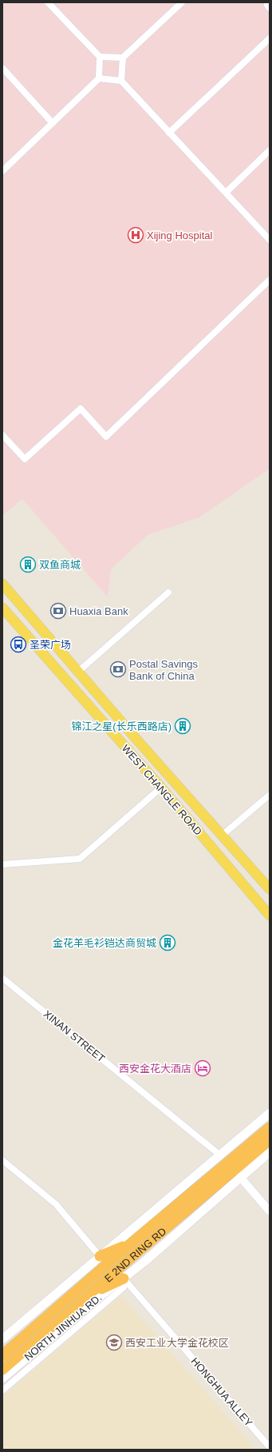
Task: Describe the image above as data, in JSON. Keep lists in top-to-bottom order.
{
  "streets": {
    "highway": ["E 2ND RING RD"],
    "main road": ["WEST CHANGLE ROAD", "NORTH JINHUA RD."],
    "street": ["XINAN STREET", "HONGHUA ALLEY"]
  },
  "crossings": [
    ["NORTH JINHUA RD.", "HONGHUA ALLEY"]
  ],
  "places": {
    "hospital": ["Xijing Hospital"],
    "building": ["双鱼商城", "锦江之星(长乐西路店)", "金花羊毛衫铠达商贸城"],
    "bank": ["Huaxia Bank", "Postal Savings Bank of China"],
    "bus stop": ["圣荣广场"],
    "hotel": ["西安金花大酒店"],
    "school or university": ["西安工业大学金花校区"]
  }
}
